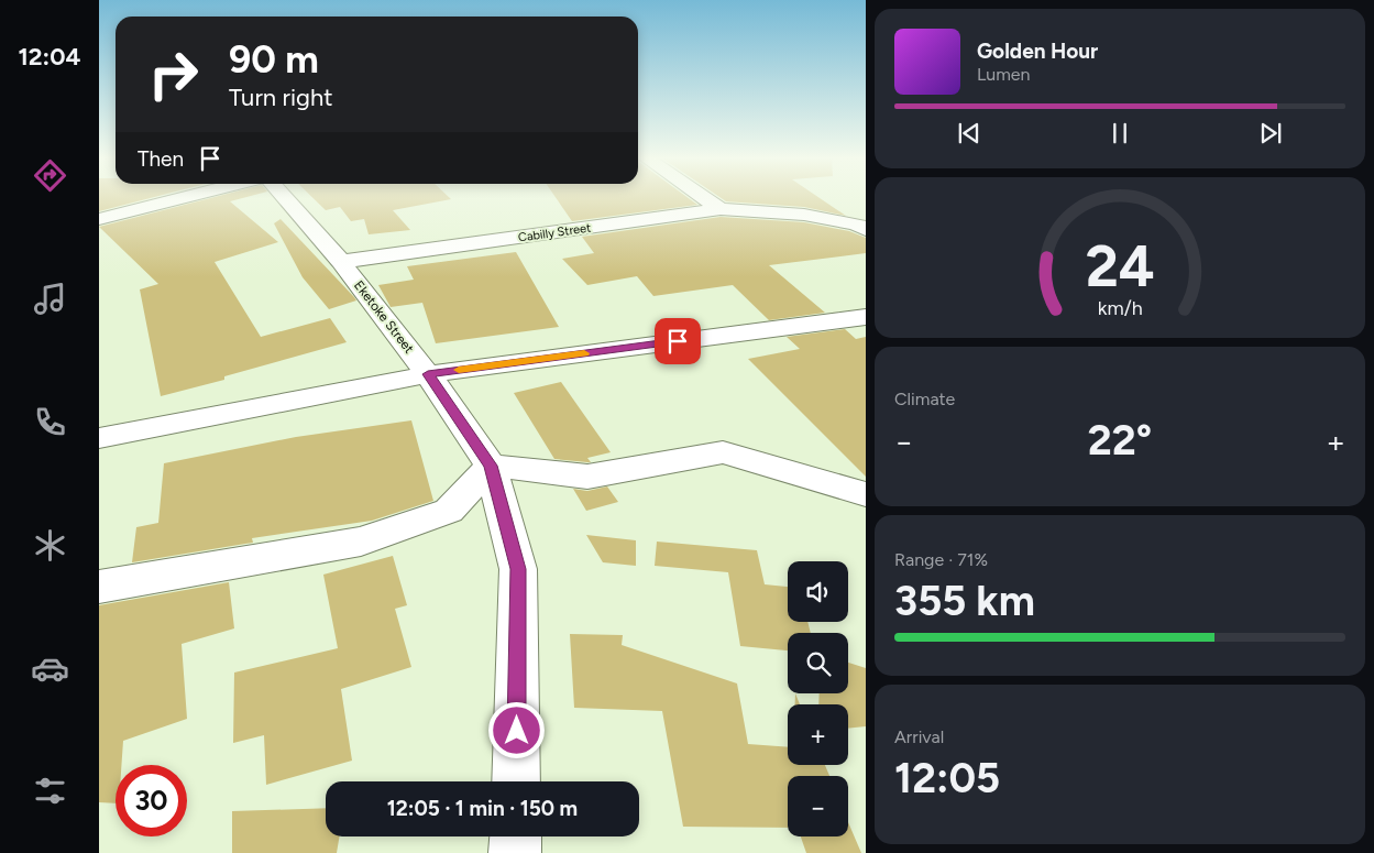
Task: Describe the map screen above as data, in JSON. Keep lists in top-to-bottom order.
{
  "streets": {
    "street": ["Cabilly Street", "Eketoke Street"]
  },
  "crossings": [
    ["Cabilly Street", "Eketoke Street"]
  ],
  "page": {
    "tabs": "12:04",
    "turn": ["90 m", "Turn right"],
    "song": ["Golden Hour", "Lumen"],
    "then": "Then",
    "tile": [
      "Climate",
      ["Range · 71%", "355 km"],
      ["Arrival", "12:05"]
    ],
    "heat": ["−", "22°", "+"],
    "map_buttons": ["+", "−"],
    "limit": "30",
    "trip": "12:05 · 1 min · 150 m",
    "gauge": ["24", "km/h"]
  }
}
